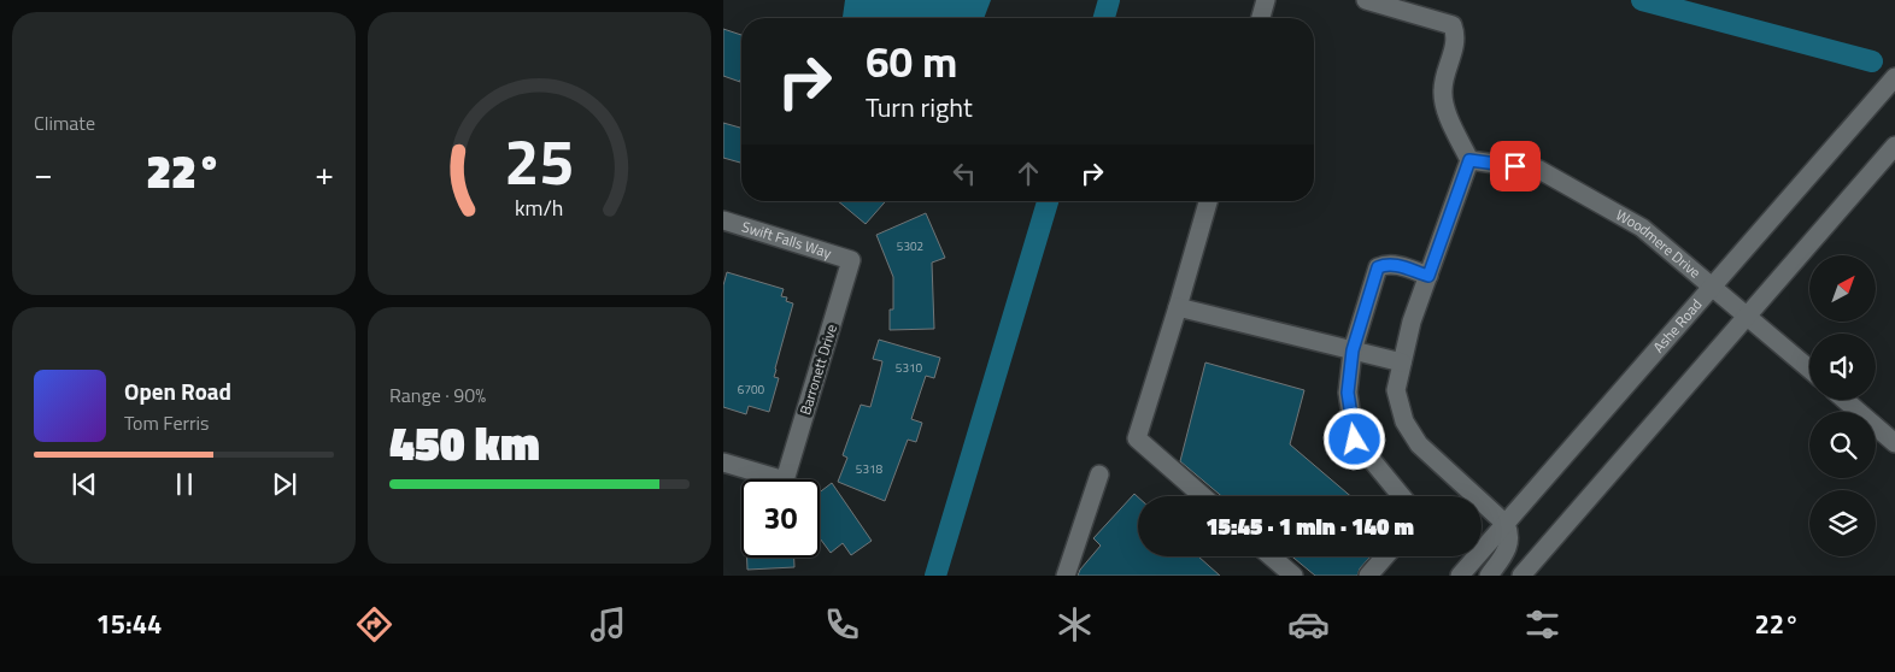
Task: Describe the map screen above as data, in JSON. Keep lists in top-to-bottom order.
{
  "streets": {
    "street": [
      "Swift Falls Way",
      "Woodmere Drive",
      "Ashe Road",
      "Barronett Drive"
    ]
  },
  "crossings": [
    ["Swift Falls Way", "Barronett Drive"],
    ["Woodmere Drive", "Ashe Road"]
  ],
  "house_numbers": [
    "5302",
    "5310",
    "6700",
    "5318"
  ],
  "north": "top right",
  "page": {
    "tile": [
      "Climate",
      ["Range · 90%", "450 km"]
    ],
    "turn": ["60 m", "Turn right"],
    "heat": ["−", "22°", "+"],
    "song": ["Open Road", "Tom Ferris"],
    "limit": "30",
    "trip": "15:45 · 1 min · 140 m",
    "tabs": ["15:44", "22°"],
    "gauge": ["25", "km/h"]
  }
}
